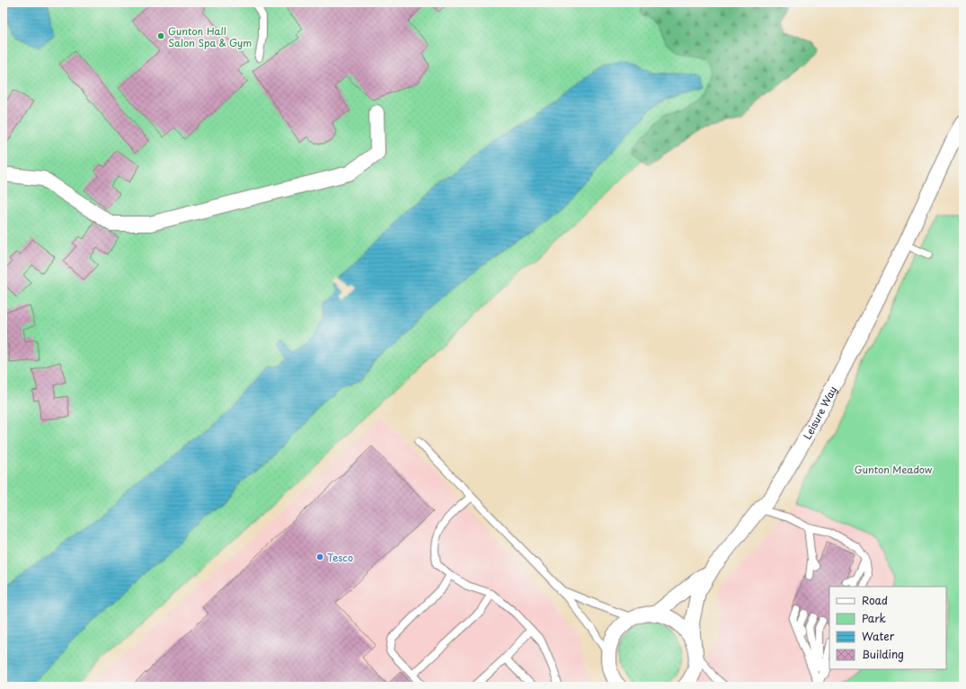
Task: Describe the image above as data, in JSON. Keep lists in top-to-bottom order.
{
  "streets": {
    "street": ["Leisure Way"]
  },
  "parks": ["Gunton Meadow"],
  "places": ["Gunton Hall Salon Spa & Gym", "Tesco"],
  "legend": [
    "Road",
    "Park",
    "Water",
    "Building"
  ]
}
